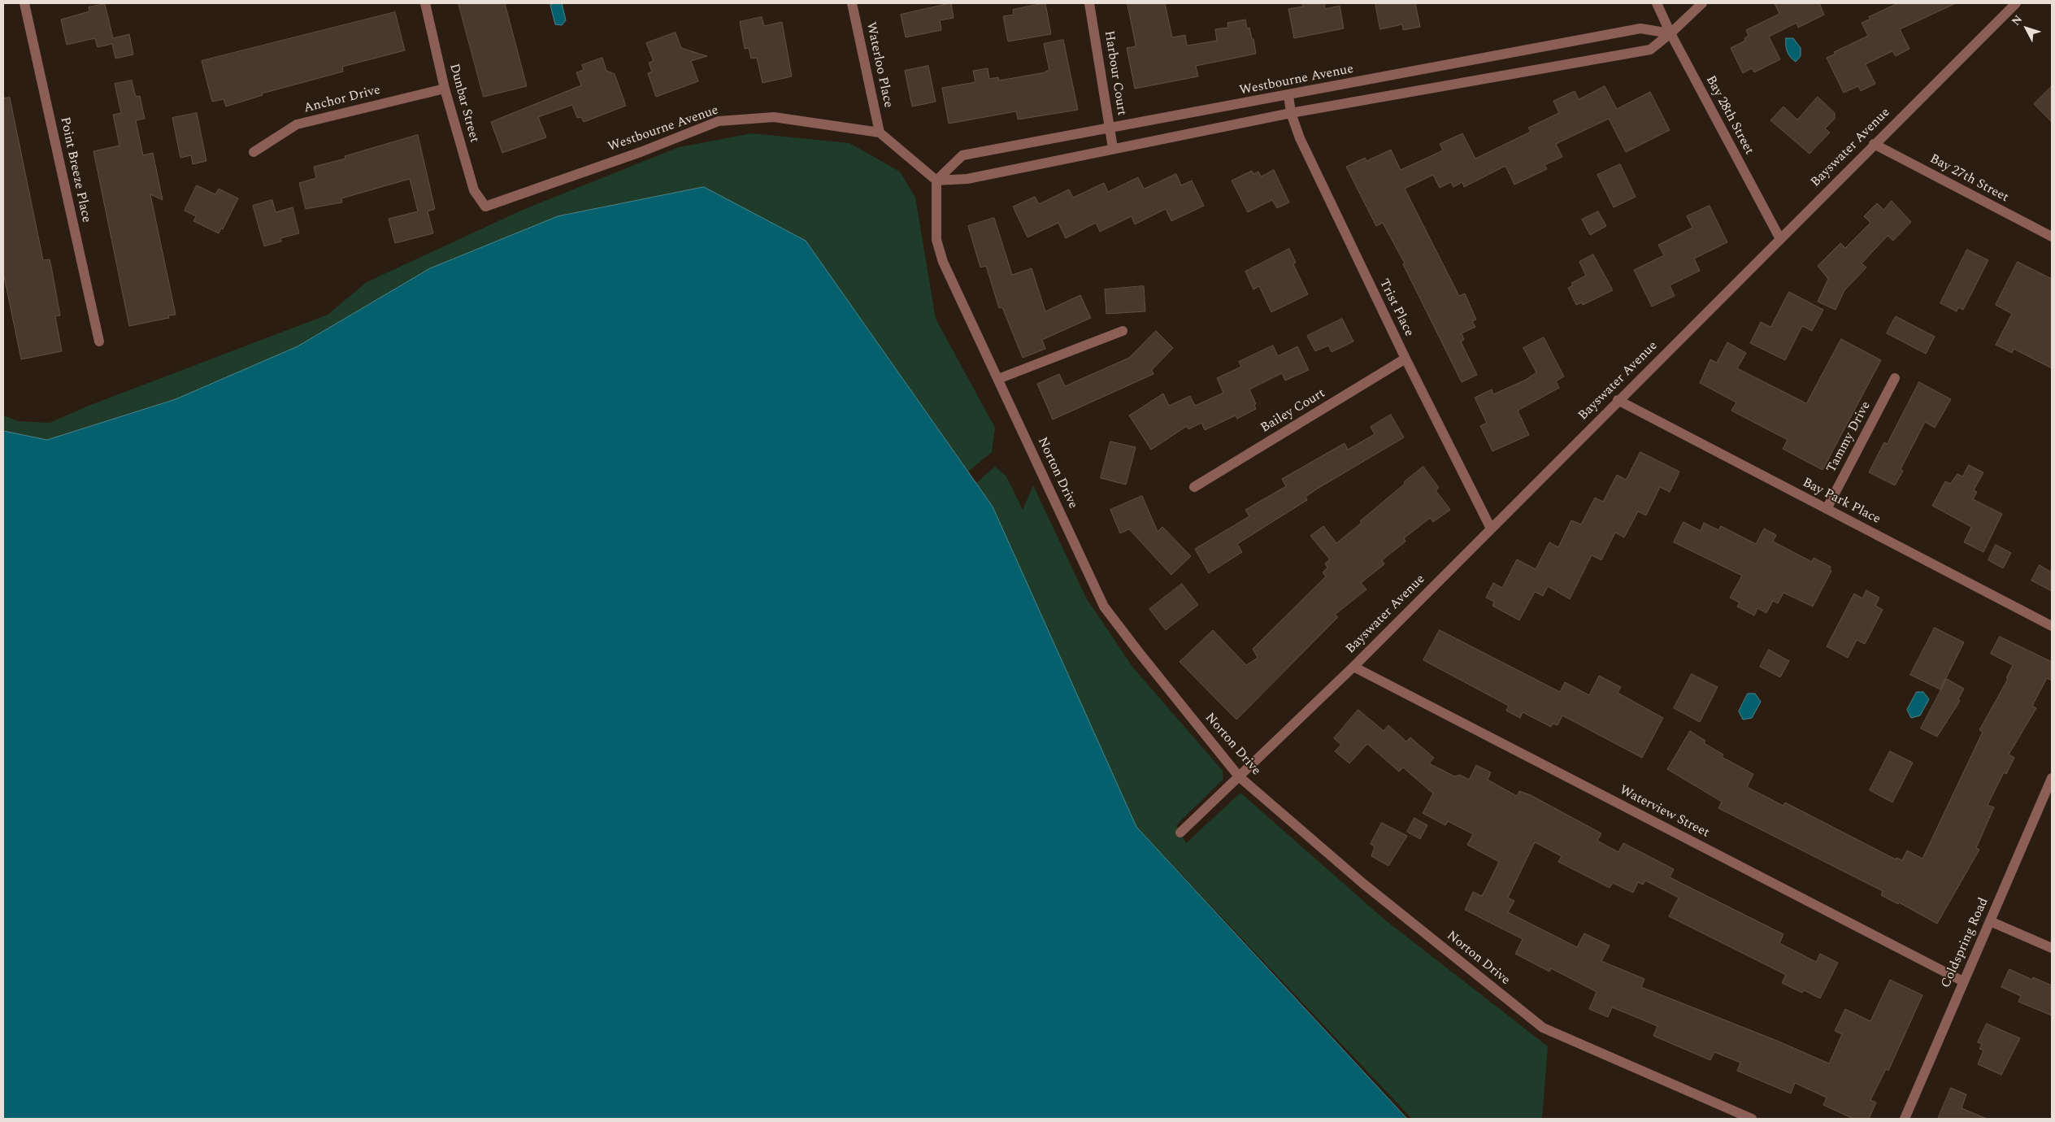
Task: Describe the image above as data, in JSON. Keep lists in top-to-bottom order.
{
  "streets": {
    "street": [
      "Waterloo Place",
      "Harbour Court",
      "Westbourne Avenue",
      "Anchor Drive",
      "Dunbar Street",
      "Bay 28th Street",
      "Bayswater Avenue",
      "Point Breeze Place",
      "Bay 27th Street",
      "Trist Place",
      "Bailey Court",
      "Tammy Drive",
      "Norton Drive",
      "Bay Park Place",
      "Waterview Street",
      "Coldspring Road"
    ]
  },
  "crossings": [
    ["Waterloo Place", "Westbourne Avenue"],
    ["Harbour Court", "Westbourne Avenue"],
    ["Westbourne Avenue", "Dunbar Street"],
    ["Westbourne Avenue", "Bay 28th Street"],
    ["Westbourne Avenue", "Trist Place"],
    ["Westbourne Avenue", "Norton Drive"],
    ["Anchor Drive", "Dunbar Street"],
    ["Bay 28th Street", "Bayswater Avenue"],
    ["Bayswater Avenue", "Bay 27th Street"],
    ["Bayswater Avenue", "Trist Place"],
    ["Bayswater Avenue", "Norton Drive"],
    ["Bayswater Avenue", "Bay Park Place"],
    ["Bayswater Avenue", "Waterview Street"],
    ["Trist Place", "Bailey Court"],
    ["Tammy Drive", "Bay Park Place"],
    ["Waterview Street", "Coldspring Road"]
  ],
  "north": "top left"
}
